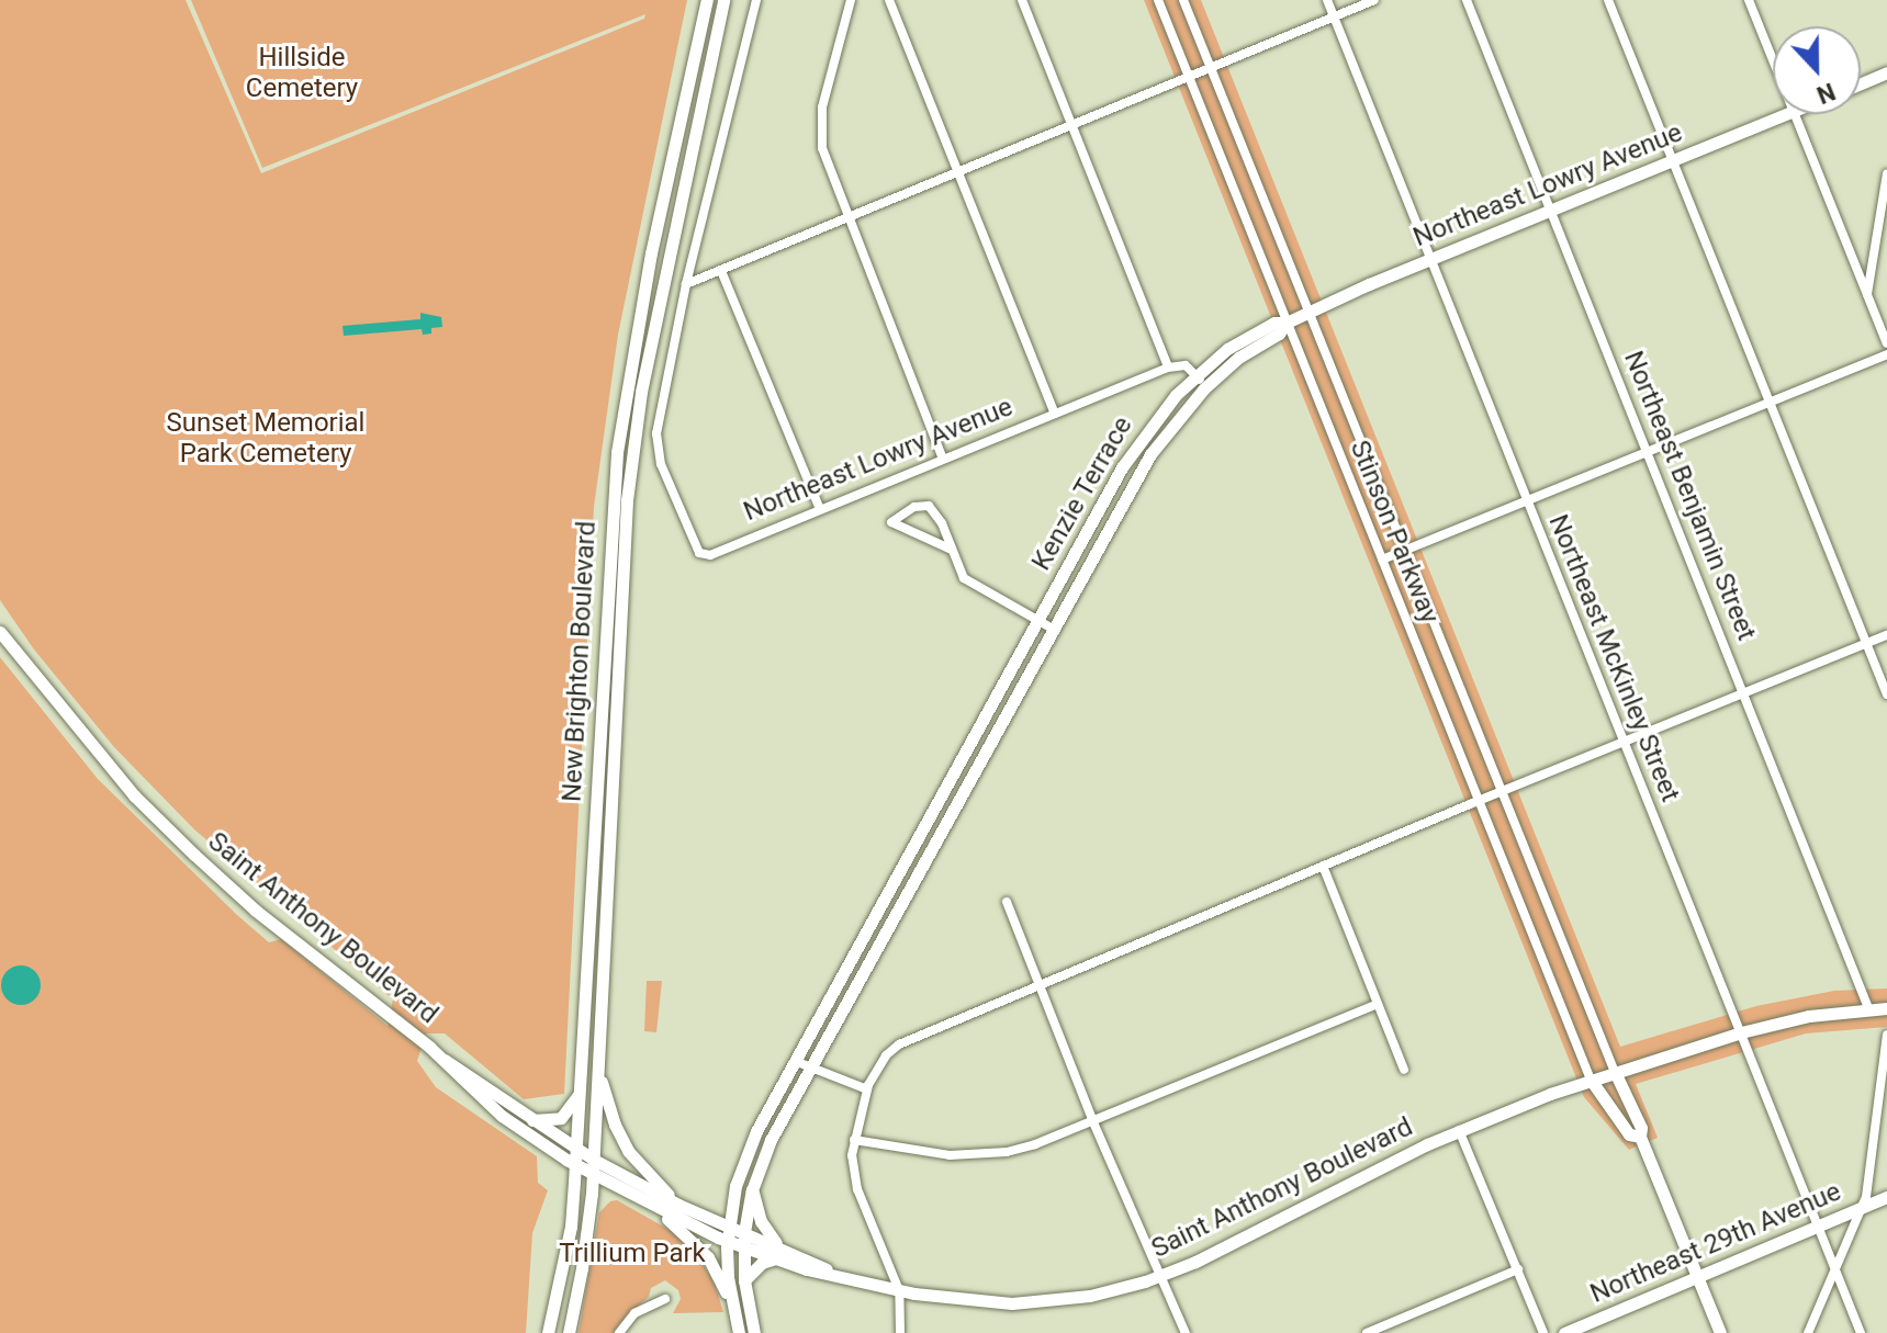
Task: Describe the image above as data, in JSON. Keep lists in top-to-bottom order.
{
  "streets": {
    "main road": [
      "Northeast Lowry Avenue",
      "Kenzie Terrace",
      "New Brighton Boulevard",
      "Saint Anthony Boulevard",
      "Northeast 29th Avenue"
    ],
    "street": ["Northeast Benjamin Street", "Stinson Parkway", "Northeast McKinley Street"]
  },
  "crossings": [
    ["Northeast Lowry Avenue", "Kenzie Terrace"],
    ["Northeast Lowry Avenue", "Northeast Benjamin Street"],
    ["Northeast Lowry Avenue", "Stinson Parkway"],
    ["Northeast Lowry Avenue", "Northeast McKinley Street"],
    ["Kenzie Terrace", "Stinson Parkway"],
    ["Kenzie Terrace", "Saint Anthony Boulevard"],
    ["Northeast Benjamin Street", "Saint Anthony Boulevard"],
    ["Stinson Parkway", "Saint Anthony Boulevard"],
    ["Northeast McKinley Street", "Saint Anthony Boulevard"],
    ["Northeast McKinley Street", "Northeast 29th Avenue"],
    ["New Brighton Boulevard", "Saint Anthony Boulevard"]
  ],
  "parks": ["Hillside Cemetery", "Sunset Memorial Park Cemetery", "Trillium Park"],
  "north": "bottom"
}
